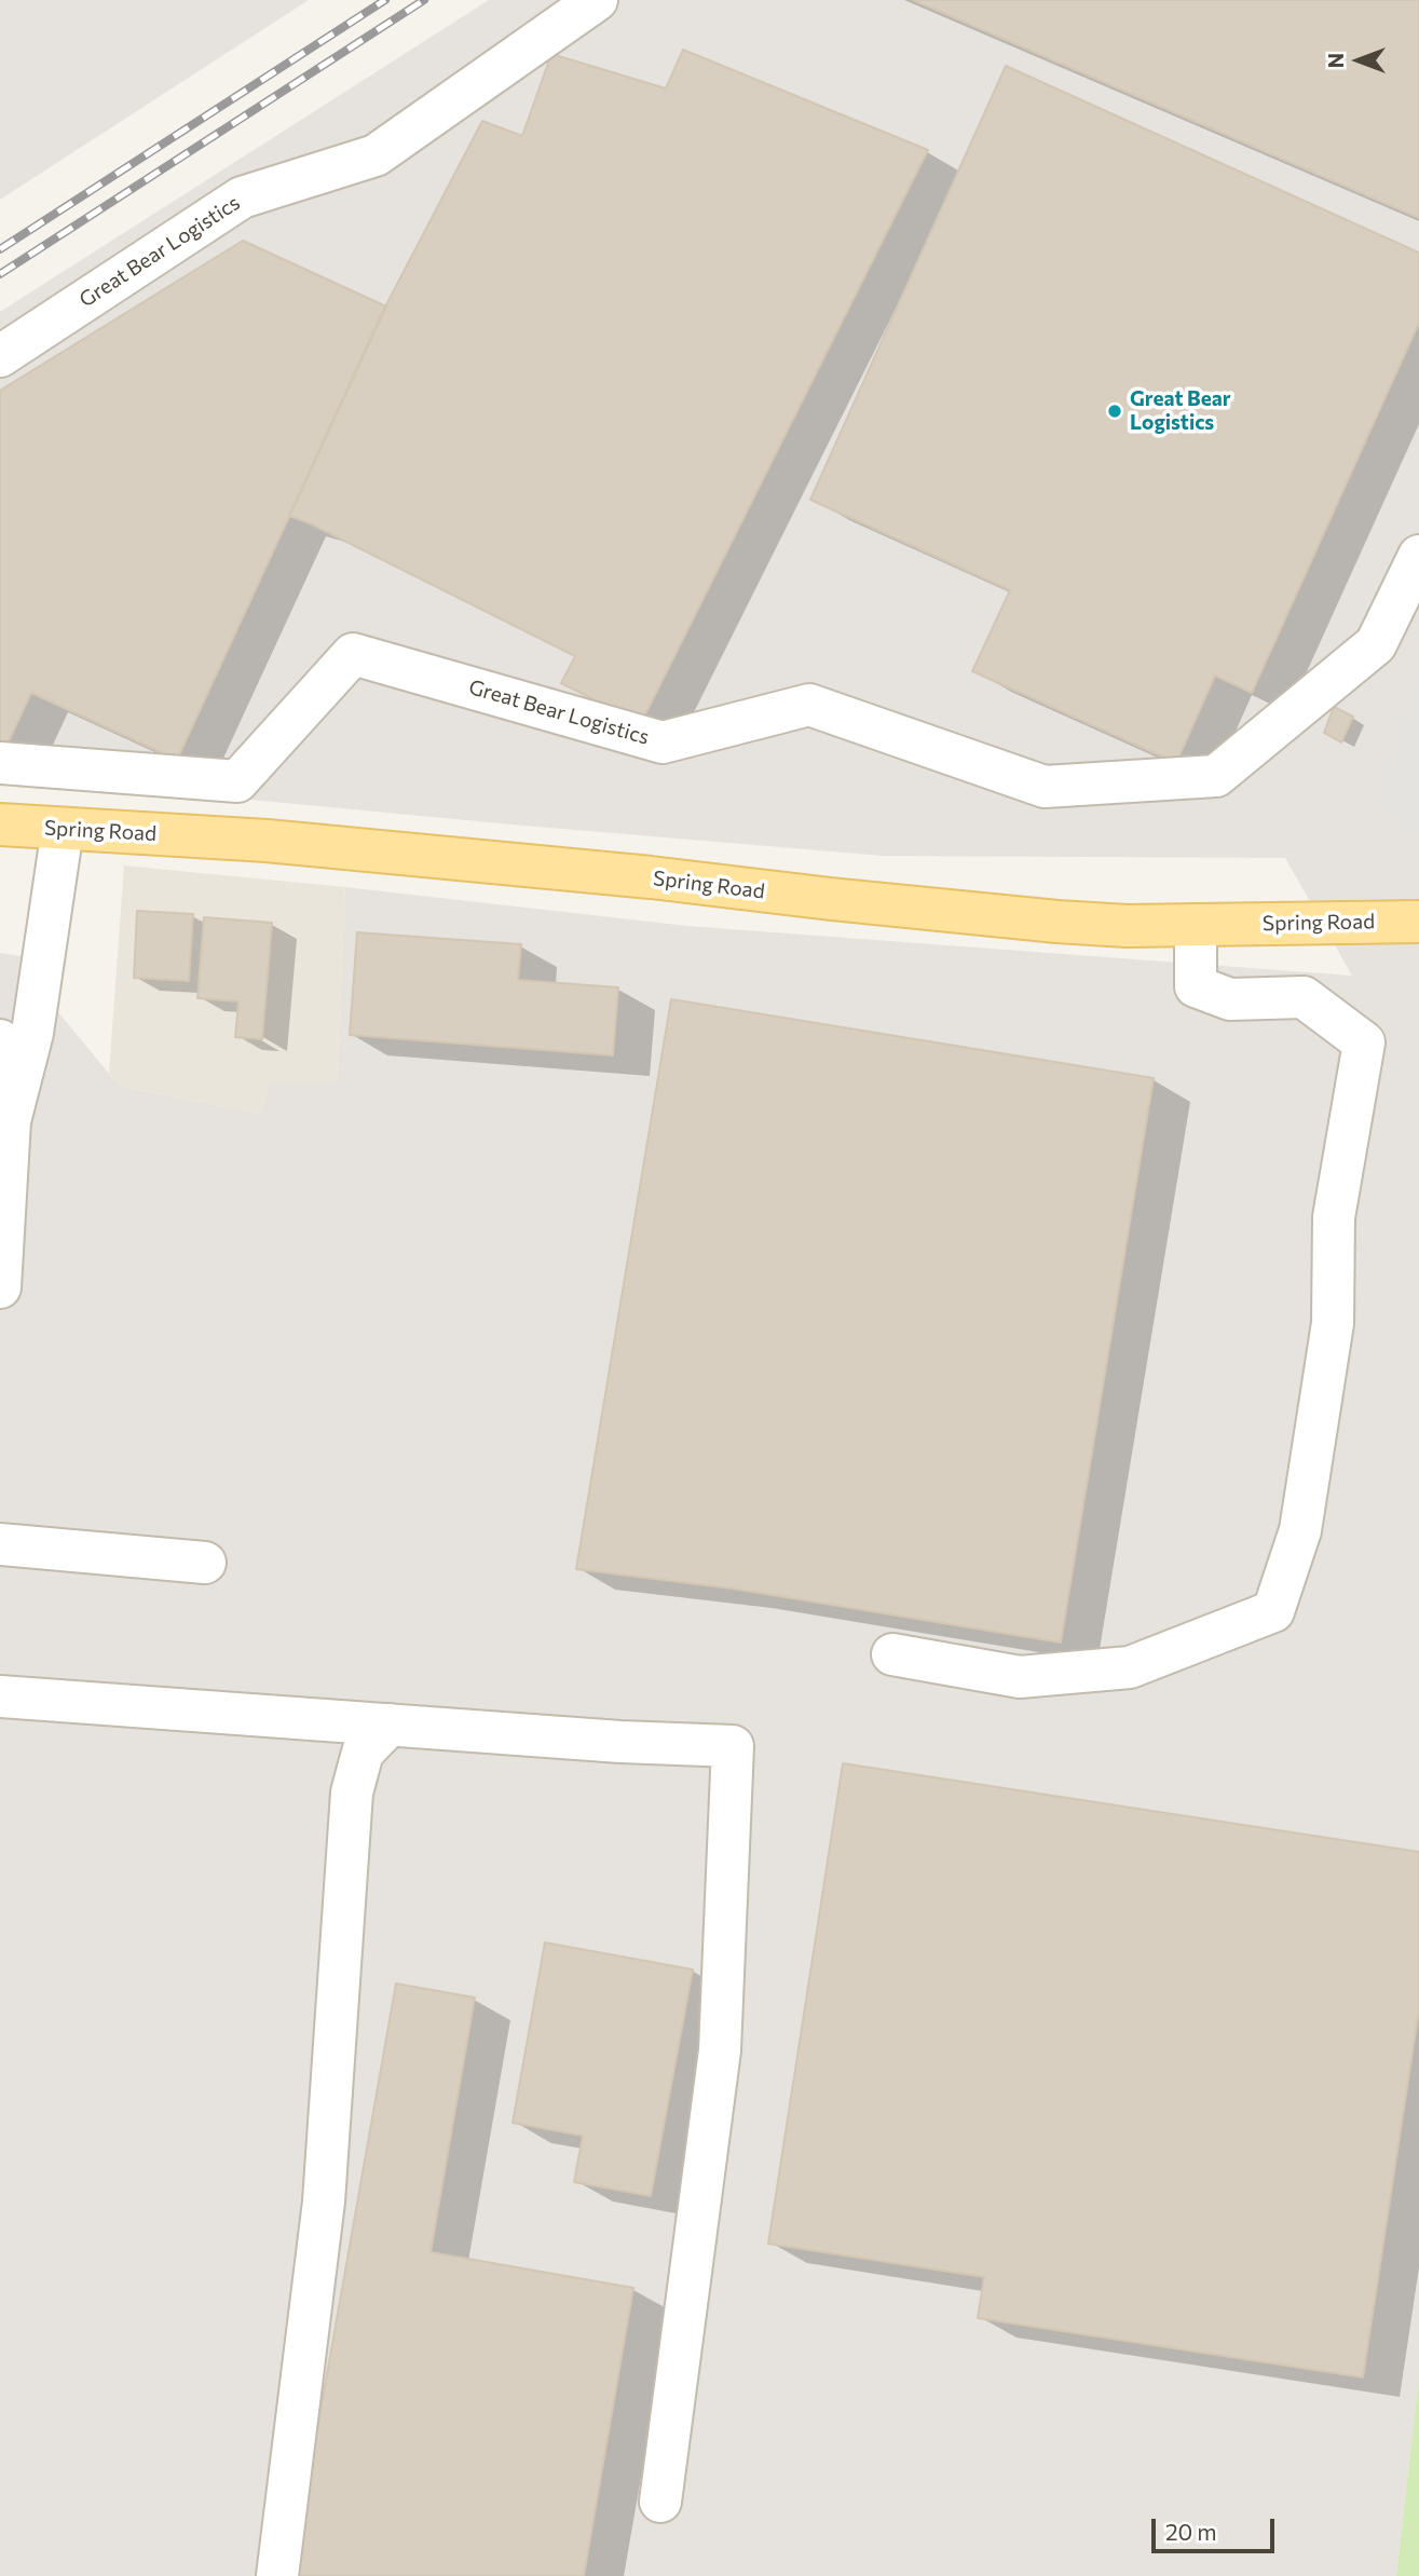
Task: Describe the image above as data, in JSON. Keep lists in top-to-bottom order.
{
  "streets": {
    "main road": ["Spring Road"],
    "lane": ["Great Bear Logistics"]
  },
  "places": ["Great Bear Logistics"],
  "scale_bar": "20 m",
  "north": "left"
}
